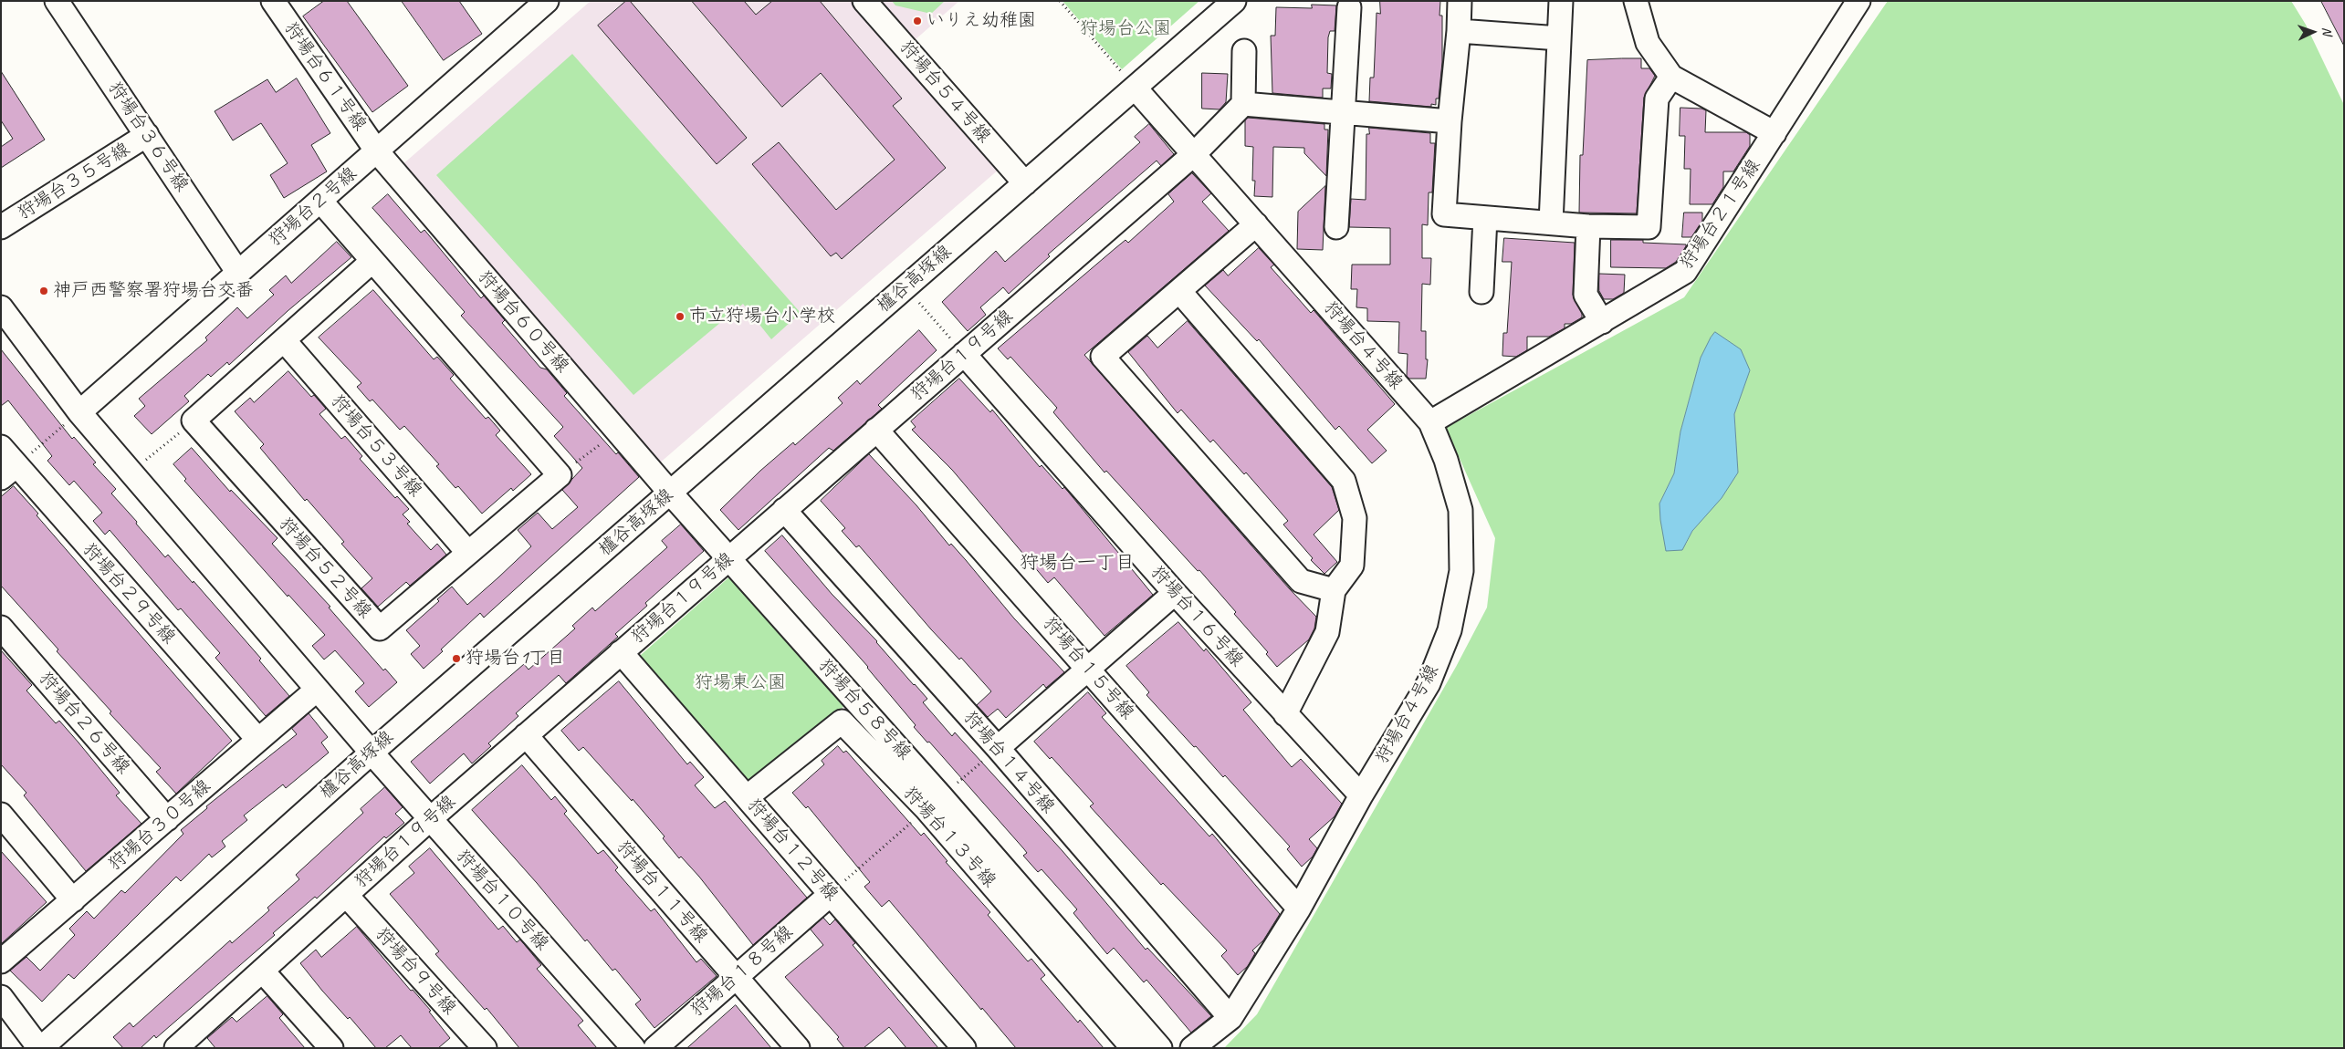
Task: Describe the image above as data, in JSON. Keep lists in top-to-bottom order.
{
  "streets": {
    "street": [
      "狩場台６１号線",
      "狩場台５４号線",
      "狩場台３６号線",
      "狩場台３５号線",
      "狩場台２号線",
      "狩場台２１号線",
      "櫨谷高塚線",
      "狩場台６０号線",
      "狩場台４号線",
      "狩場台１９号線",
      "狩場台５３号線",
      "狩場台５２号線",
      "狩場台２９号線",
      "狩場台１６号線",
      "狩場台１５号線",
      "狩場台５８号線",
      "狩場台２６号線",
      "狩場台１４号線",
      "狩場台３０号線",
      "狩場台１３号線",
      "狩場台１２号線",
      "狩場台１１号線",
      "狩場台１０号線",
      "狩場台９号線",
      "狩場台１８号線"
    ]
  },
  "crossings": [
    ["狩場台６１号線", "狩場台２号線"],
    ["狩場台６１号線", "狩場台６０号線"],
    ["狩場台５４号線", "櫨谷高塚線"],
    ["狩場台３６号線", "狩場台３５号線"],
    ["狩場台３６号線", "狩場台２号線"],
    ["狩場台２号線", "狩場台６０号線"],
    ["狩場台２号線", "狩場台１０号線"],
    ["狩場台２１号線", "狩場台４号線"],
    ["櫨谷高塚線", "狩場台６０号線"],
    ["櫨谷高塚線", "狩場台４号線"],
    ["櫨谷高塚線", "狩場台５８号線"],
    ["櫨谷高塚線", "狩場台１０号線"],
    ["狩場台６０号線", "狩場台５８号線"],
    ["狩場台４号線", "狩場台１９号線"],
    ["狩場台４号線", "狩場台１６号線"],
    ["狩場台４号線", "狩場台１５号線"],
    ["狩場台４号線", "狩場台１４号線"],
    ["狩場台１９号線", "狩場台１６号線"],
    ["狩場台１９号線", "狩場台１５号線"],
    ["狩場台１９号線", "狩場台５８号線"],
    ["狩場台１９号線", "狩場台１４号線"],
    ["狩場台１９号線", "狩場台１２号線"],
    ["狩場台１９号線", "狩場台１１号線"],
    ["狩場台１９号線", "狩場台１０号線"],
    ["狩場台１９号線", "狩場台９号線"],
    ["狩場台５３号線", "狩場台５２号線"],
    ["狩場台２９号線", "狩場台３０号線"],
    ["狩場台５８号線", "狩場台１３号線"],
    ["狩場台２６号線", "狩場台３０号線"],
    ["狩場台３０号線", "狩場台１０号線"],
    ["狩場台１３号線", "狩場台１２号線"],
    ["狩場台１２号線", "狩場台１８号線"],
    ["狩場台１１号線", "狩場台１８号線"]
  ],
  "districts": ["狩場台一丁目"],
  "parks": ["狩場台公園", "狩場東公園"],
  "places": [
    "いりえ幼稚園",
    "神戸西警察署狩場台交番",
    "市立狩場台小学校",
    "狩場台1丁目"
  ],
  "north": "right"
}
